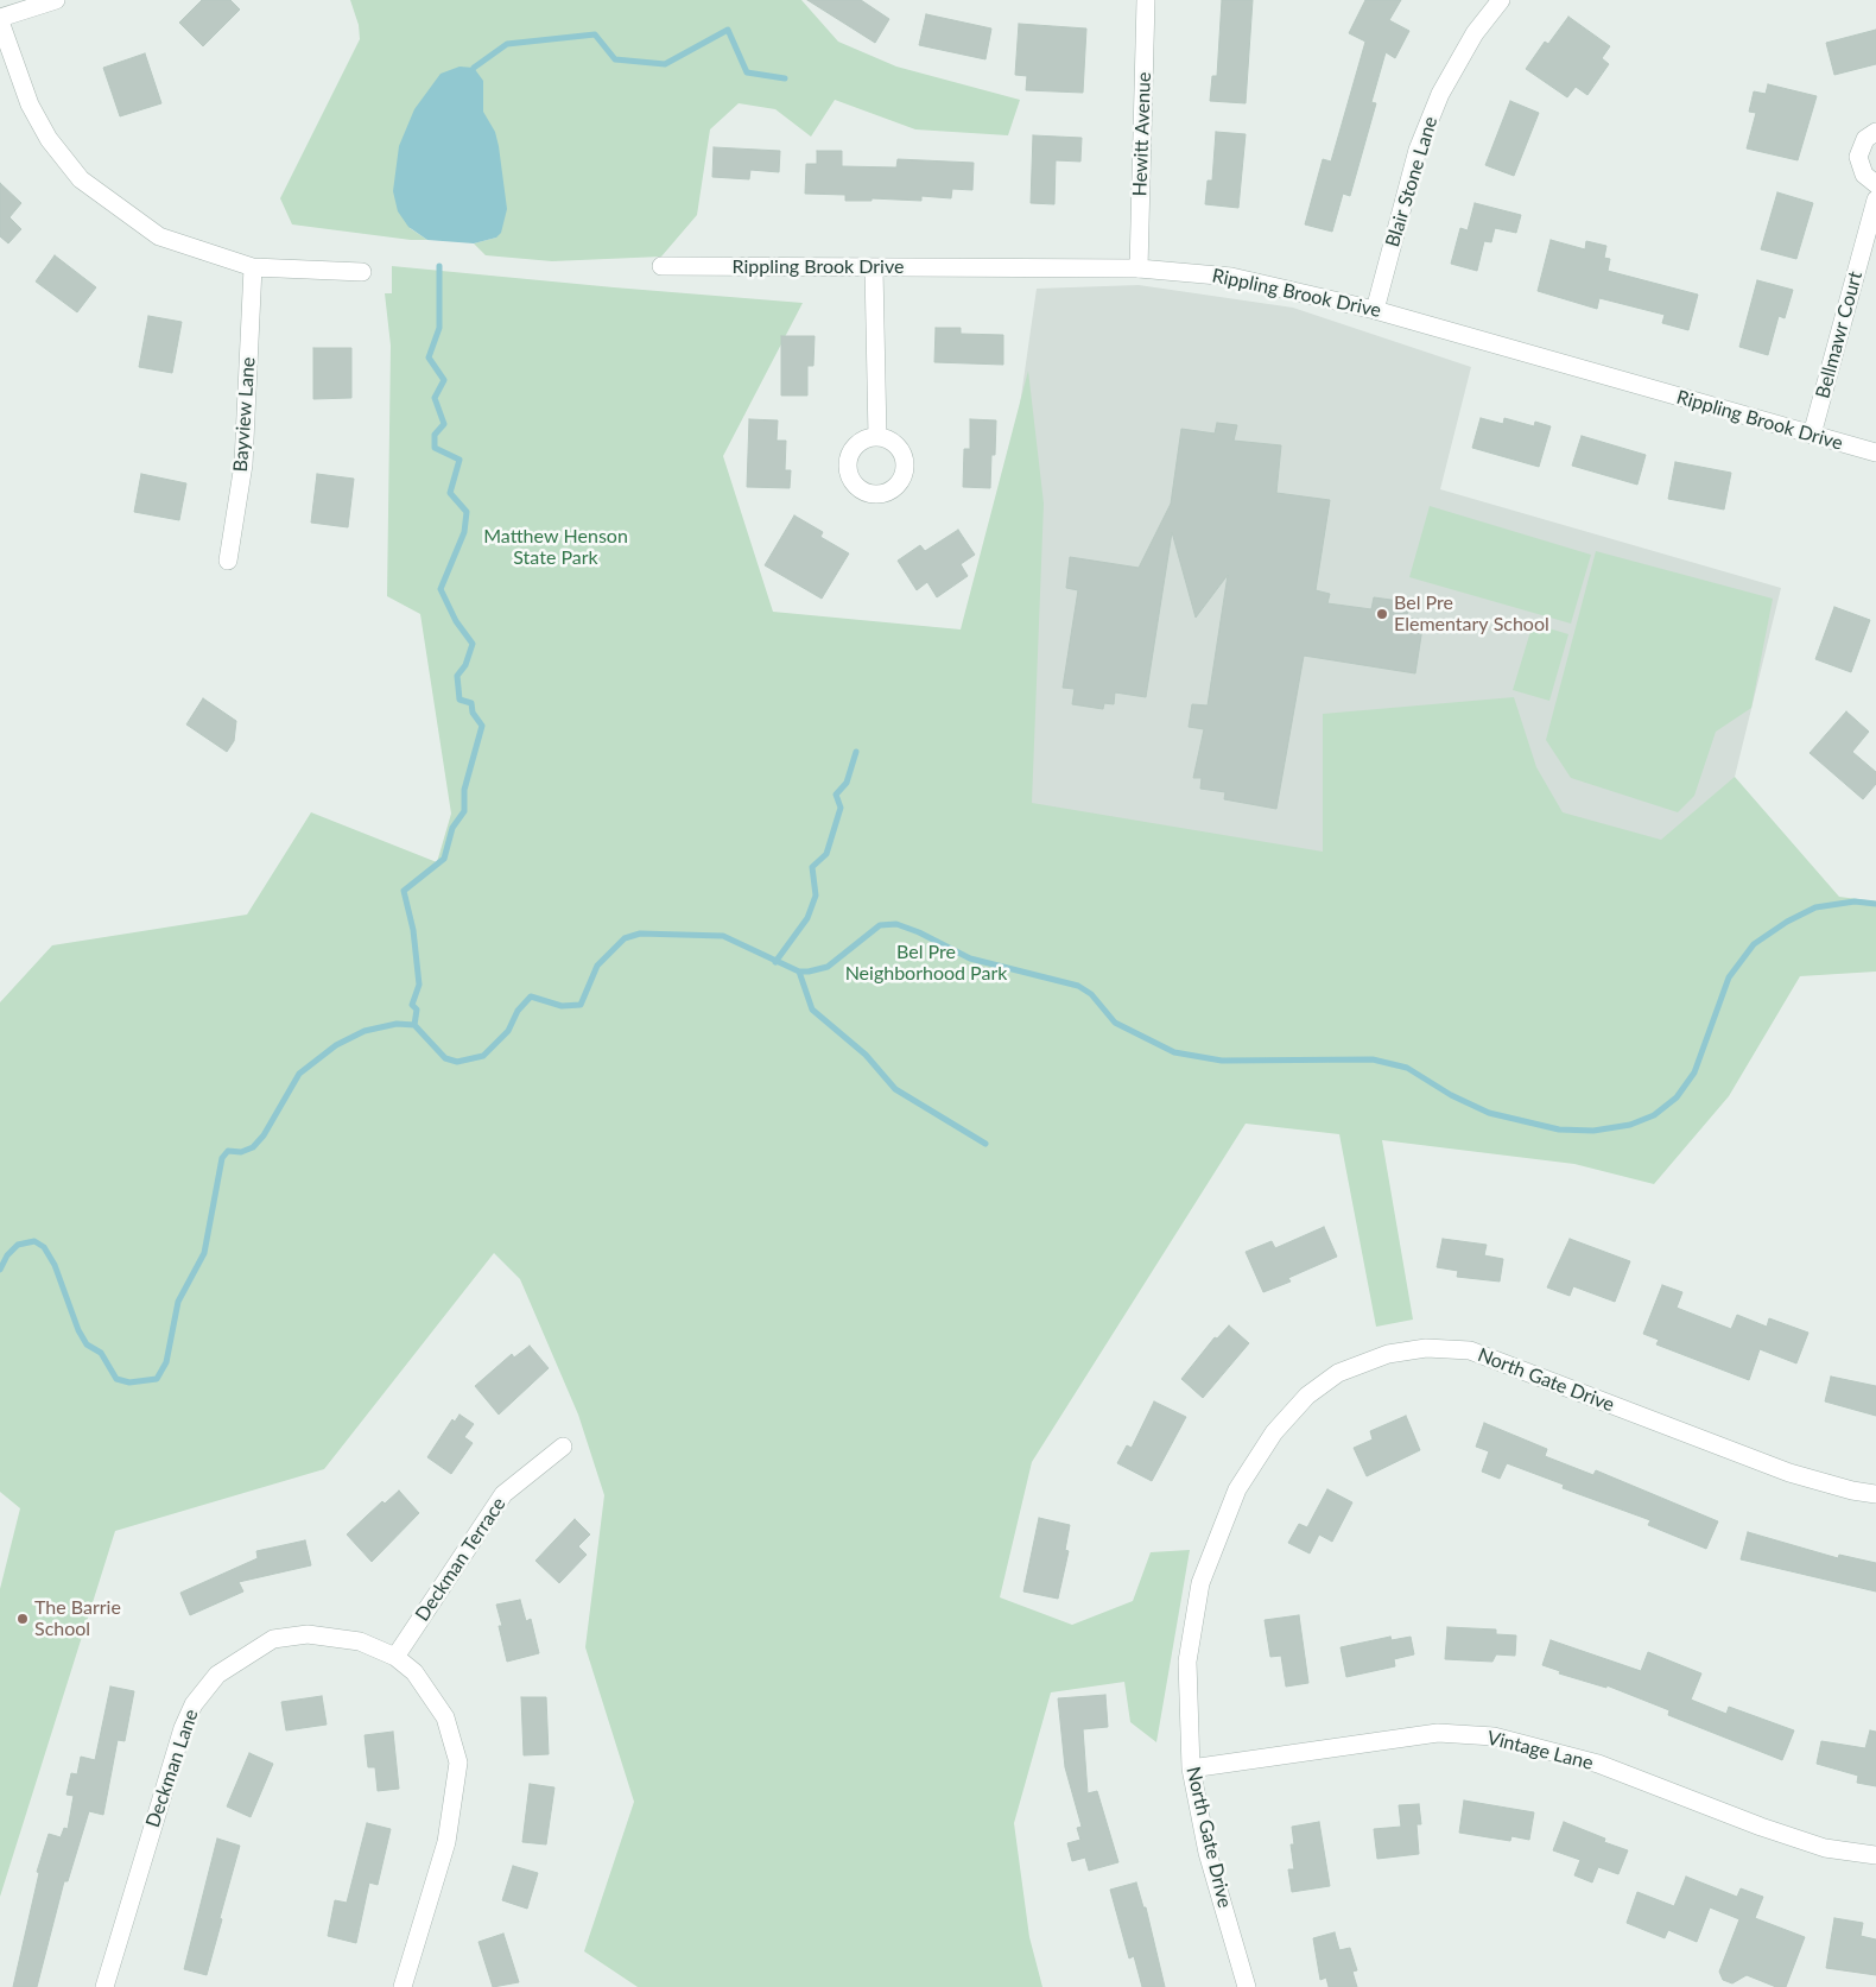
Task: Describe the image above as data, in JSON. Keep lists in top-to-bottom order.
{
  "streets": {
    "street": [
      "Hewitt Avenue",
      "Blair Stone Lane",
      "Rippling Brook Drive",
      "Bellmawr Court",
      "Bayview Lane",
      "North Gate Drive",
      "Deckman Terrace",
      "Vintage Lane",
      "Deckman Lane"
    ]
  },
  "crossings": [
    ["Hewitt Avenue", "Rippling Brook Drive"],
    ["Blair Stone Lane", "Rippling Brook Drive"],
    ["Rippling Brook Drive", "Bellmawr Court"],
    ["North Gate Drive", "Vintage Lane"],
    ["Deckman Terrace", "Deckman Lane"]
  ],
  "parks": ["Matthew Henson State Park", "Bel Pre Neighborhood Park"],
  "places": ["Bel Pre Elementary School", "The Barrie School"]
}
